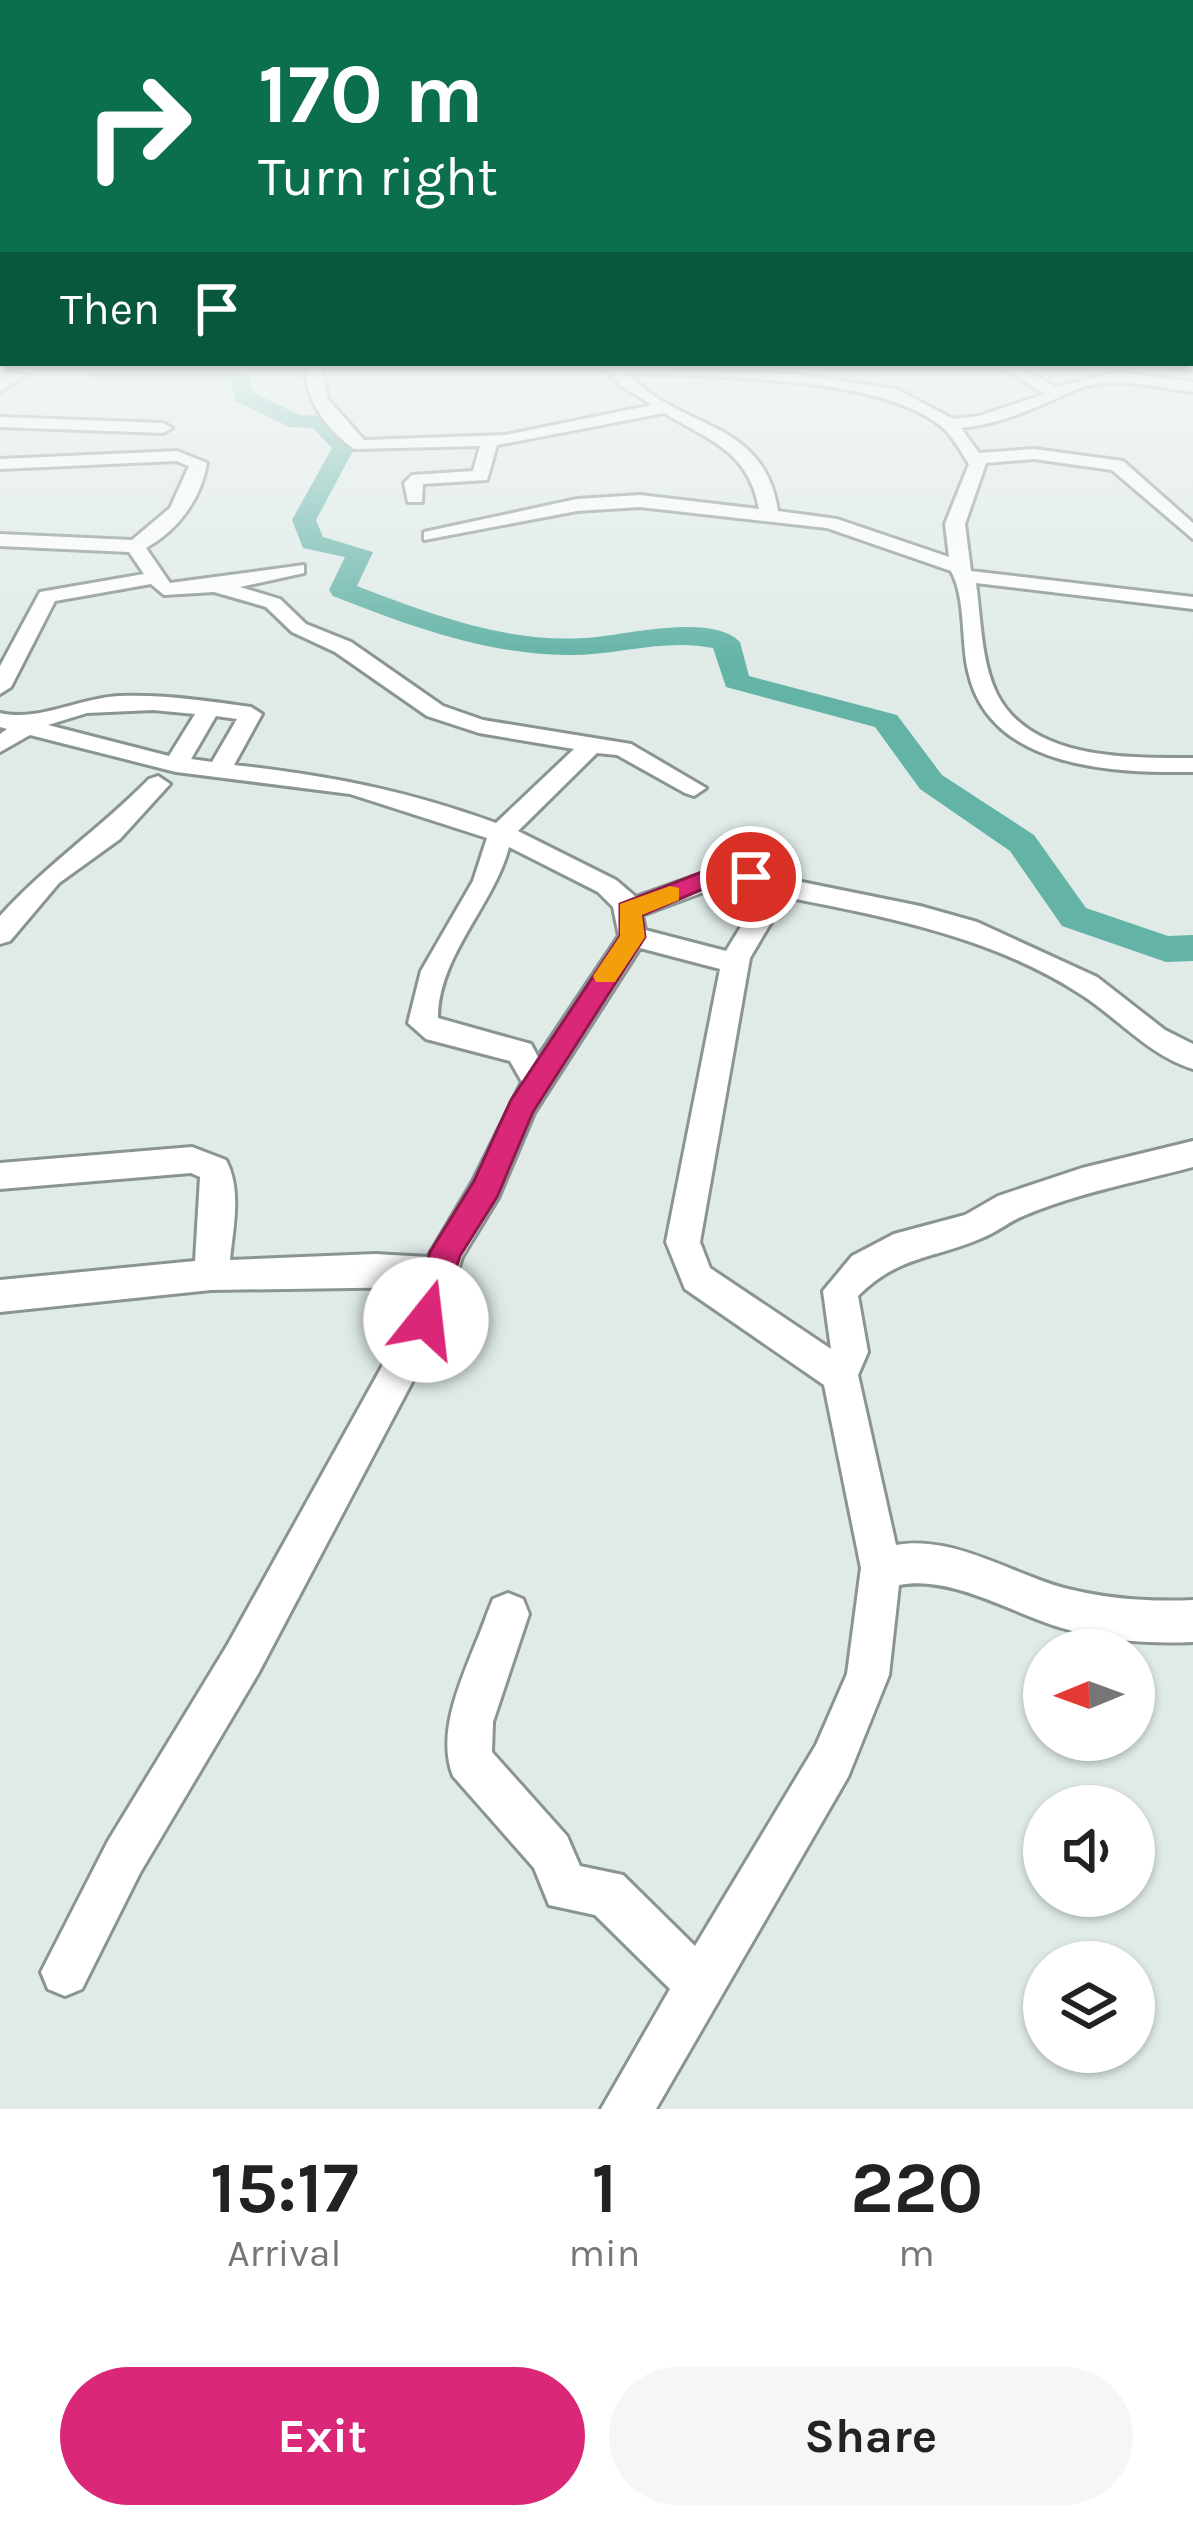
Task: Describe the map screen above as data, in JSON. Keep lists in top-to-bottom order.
{
  "north": "left",
  "page": {
    "turn": ["170 m", "Turn right"],
    "then": "Then",
    "eta": [
      "15:17",
      "Arrival",
      "1",
      "min",
      "220",
      "m"
    ],
    "buttons": ["Exit", "Share"]
  }
}
